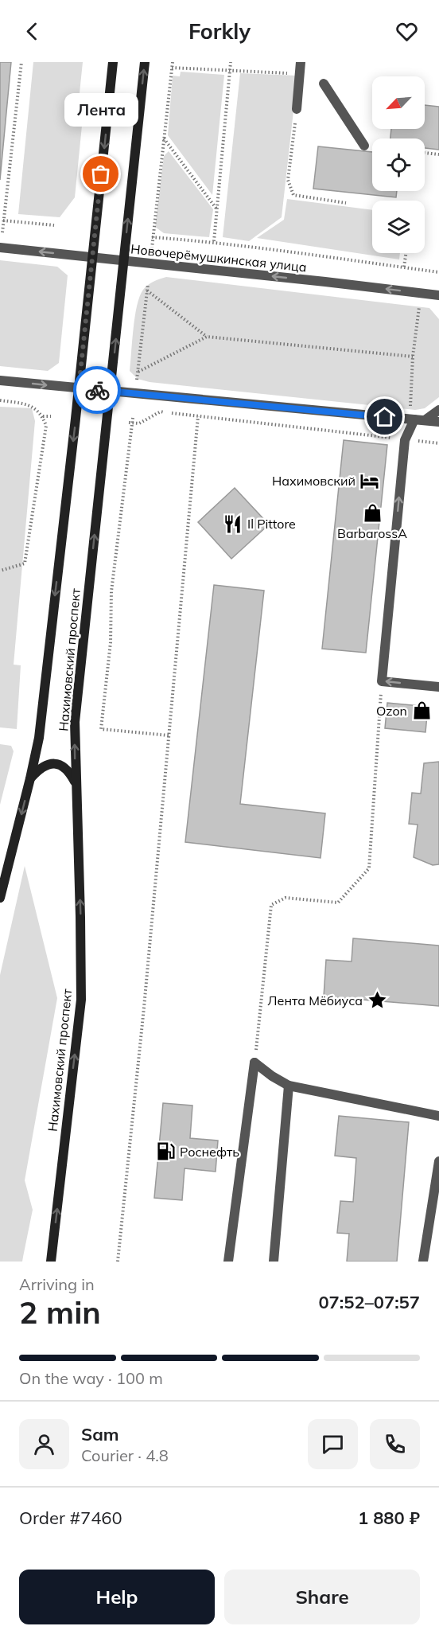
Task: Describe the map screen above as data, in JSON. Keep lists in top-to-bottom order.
{
  "streets": {
    "main road": ["Нахимовский проспект"],
    "street": ["Новочерёмушкинская улица"]
  },
  "crossings": [
    ["Новочерёмушкинская улица", "Нахимовский проспект"]
  ],
  "one_way": ["Новочерёмушкинская улица"],
  "places": {
    "other": ["Лента"],
    "hotel": ["Нахимовский"],
    "shop": ["BarbarossA", "Ozon"],
    "restaurant": ["Il Pittore"],
    "place": ["Лента Мёбиуса"],
    "fuel station": ["Роснефть"]
  },
  "north": "bottom left",
  "page": {
    "header": "Forkly",
    "bubble": "Лента",
    "heading": ["2 min", "Arriving in", "07:52–07:57"],
    "panel": [
      "Sam",
      "Courier · 4.8",
      "Order #7460",
      "1 880 ₽"
    ],
    "bar": "On the way · 100 m",
    "buttons": ["Help", "Share"]
  }
}
